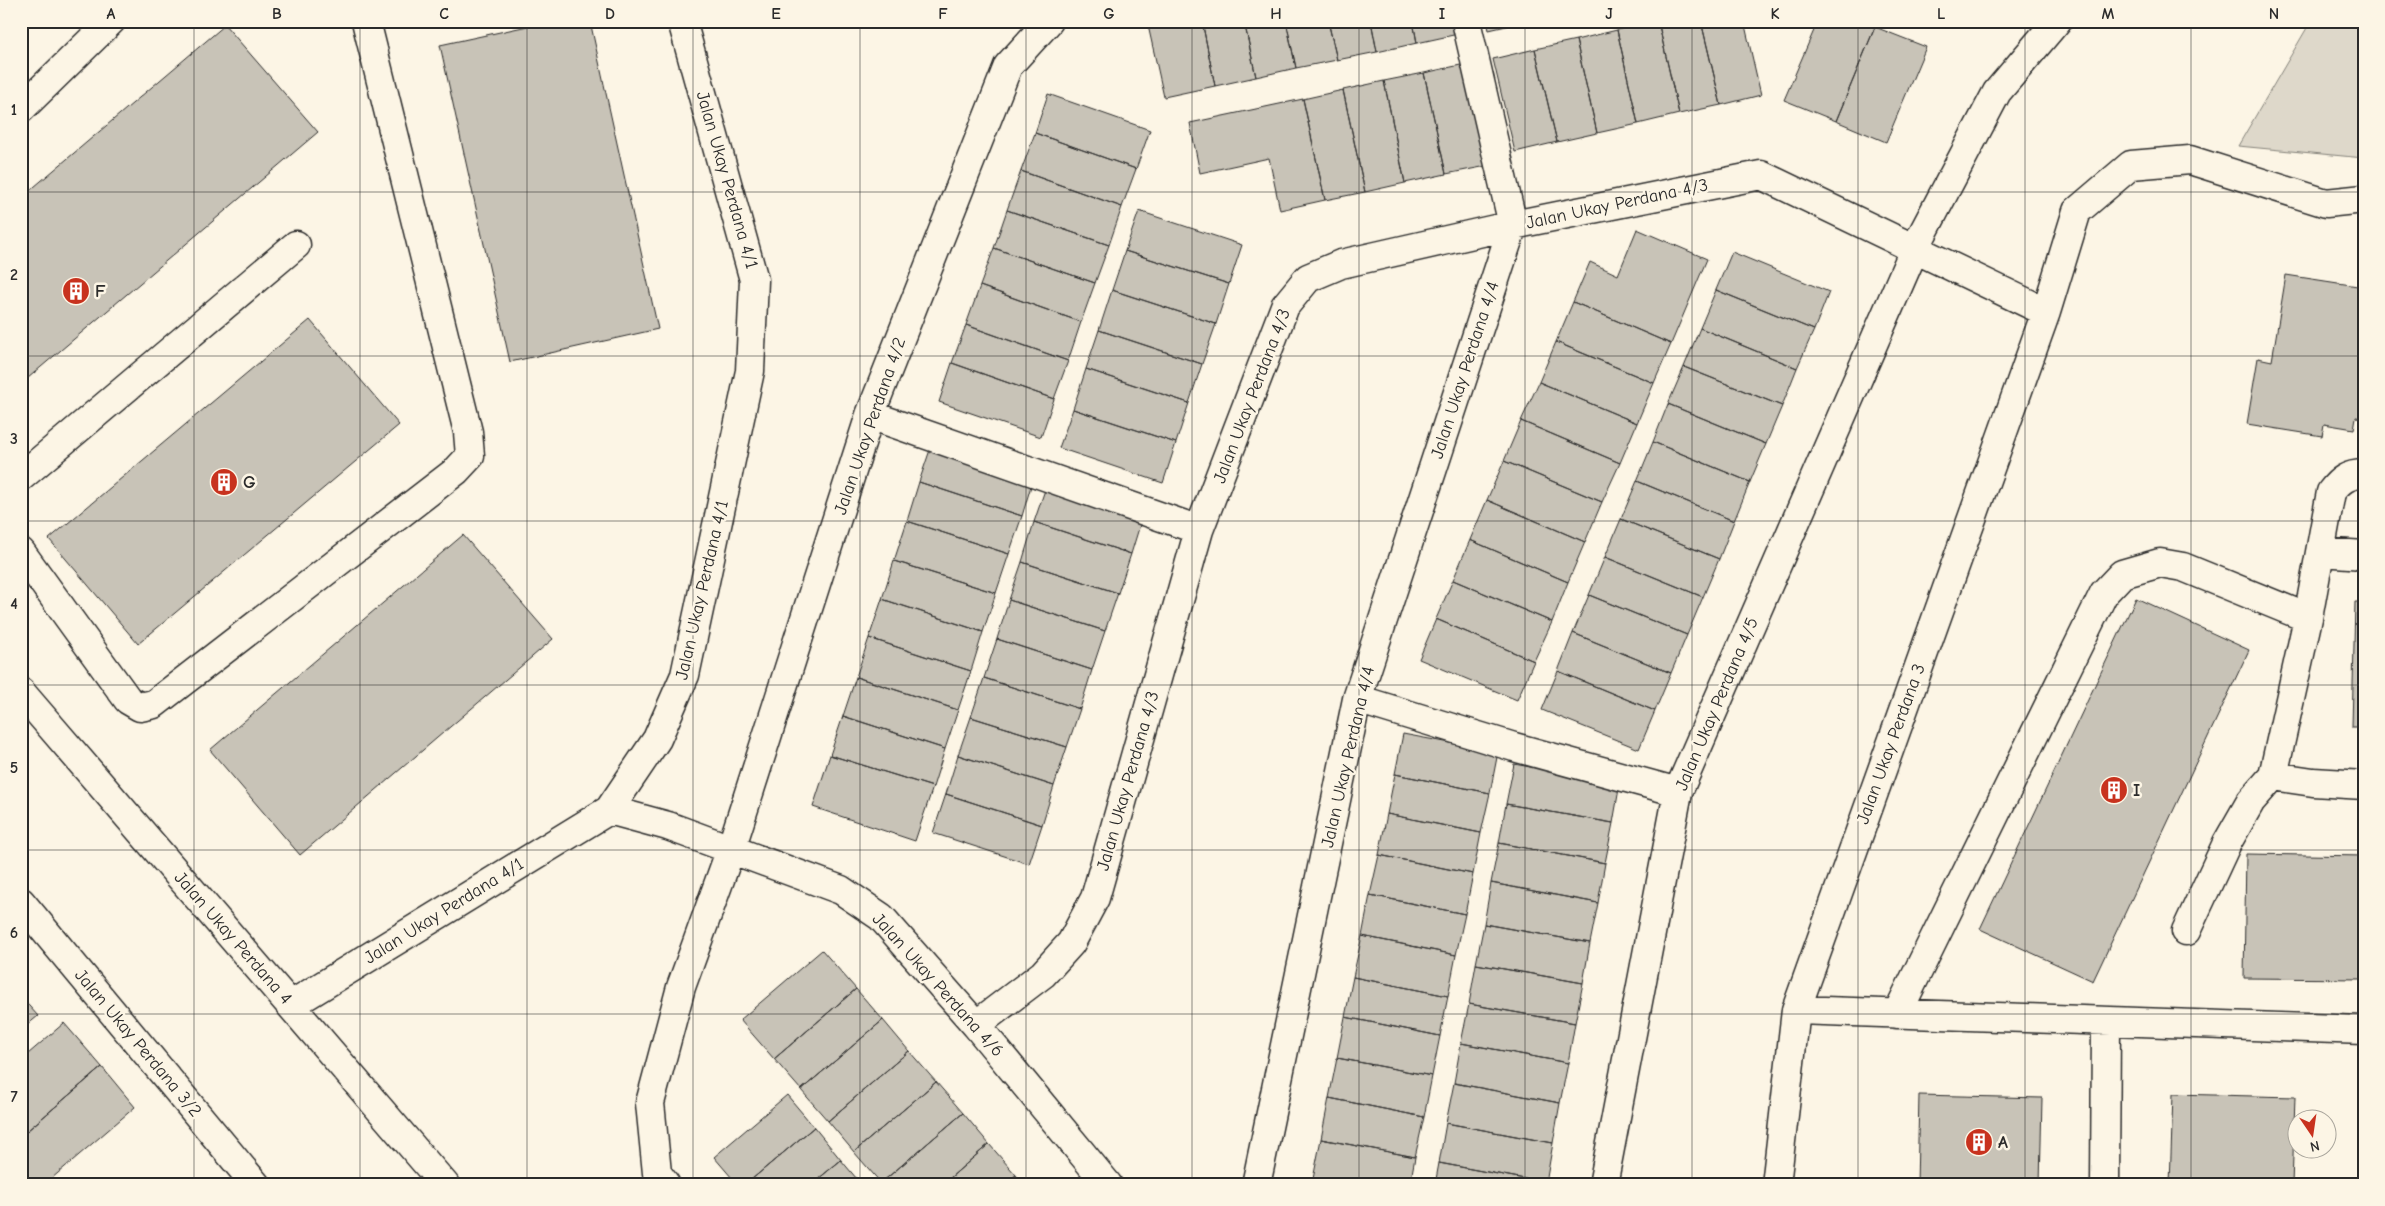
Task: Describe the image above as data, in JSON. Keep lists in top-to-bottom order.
{
  "streets": {
    "street": [
      "Jalan Ukay Perdana 4/1",
      "Jalan Ukay Perdana 4/3",
      "Jalan Ukay Perdana 4/4",
      "Jalan Ukay Perdana 4/2",
      "Jalan Ukay Perdana 4/5",
      "Jalan Ukay Perdana 3",
      "Jalan Ukay Perdana 4",
      "Jalan Ukay Perdana 4/6",
      "Jalan Ukay Perdana 3/2"
    ]
  },
  "crossings": [
    ["Jalan Ukay Perdana 4/1", "Jalan Ukay Perdana 4"],
    ["Jalan Ukay Perdana 4/1", "Jalan Ukay Perdana 4/6"],
    ["Jalan Ukay Perdana 4/3", "Jalan Ukay Perdana 4/4"],
    ["Jalan Ukay Perdana 4/3", "Jalan Ukay Perdana 4/5"],
    ["Jalan Ukay Perdana 4/3", "Jalan Ukay Perdana 3"],
    ["Jalan Ukay Perdana 4/3", "Jalan Ukay Perdana 4/6"],
    ["Jalan Ukay Perdana 4/2", "Jalan Ukay Perdana 4/6"]
  ],
  "places": {
    "building": [
      "F",
      "G",
      "I",
      "A"
    ]
  },
  "north": "bottom",
  "grid": {
    "columns": [
      "A",
      "B",
      "C",
      "D",
      "E",
      "F",
      "G",
      "H",
      "I",
      "J",
      "K",
      "L",
      "M",
      "N"
    ],
    "rows": [
      "1",
      "2",
      "3",
      "4",
      "5",
      "6",
      "7"
    ]
  }
}
